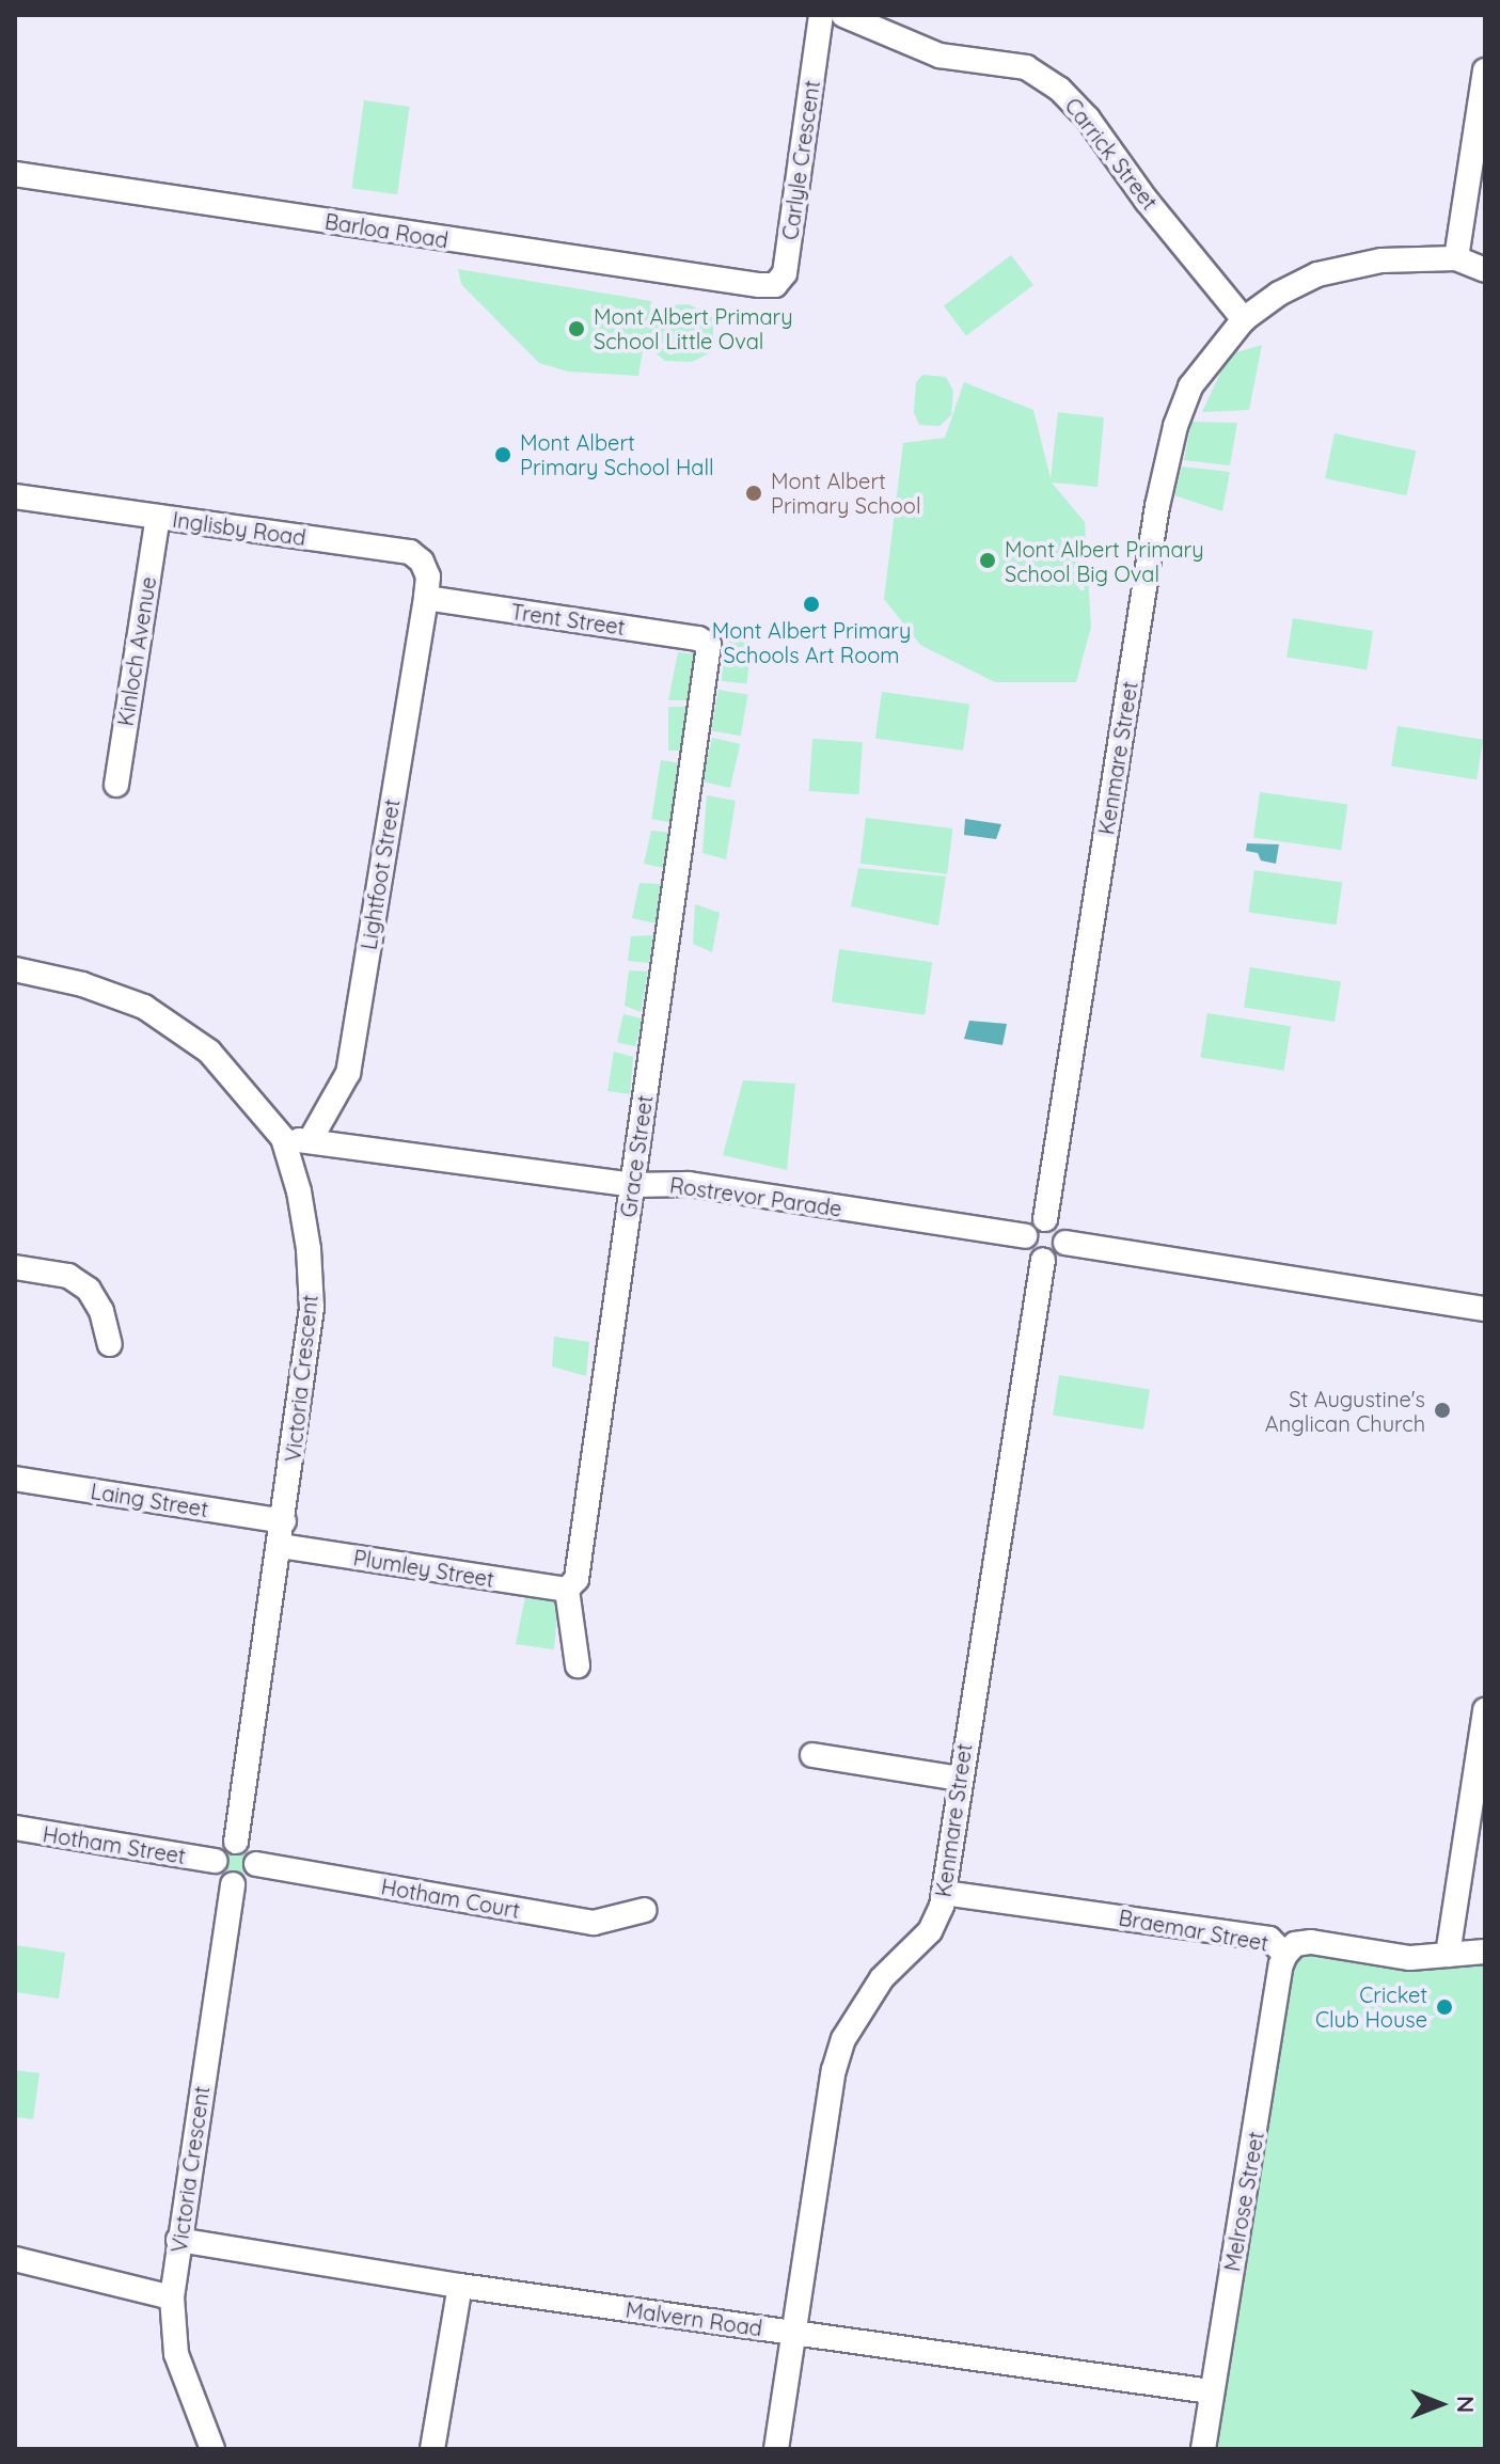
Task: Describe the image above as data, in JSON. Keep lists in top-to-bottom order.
{
  "streets": {
    "street": [
      "Carrick Street",
      "Carlyle Crescent",
      "Barloa Road",
      "Inglisby Road",
      "Trent Street",
      "Kinloch Avenue",
      "Kenmare Street",
      "Lightfoot Street",
      "Grace Street",
      "Rostrevor Parade",
      "Victoria Crescent",
      "Laing Street",
      "Plumley Street",
      "Hotham Street",
      "Hotham Court",
      "Braemar Street",
      "Melrose Street",
      "Malvern Road"
    ]
  },
  "crossings": [
    ["Carrick Street", "Kenmare Street"],
    ["Carlyle Crescent", "Barloa Road"],
    ["Inglisby Road", "Trent Street"],
    ["Inglisby Road", "Kinloch Avenue"],
    ["Inglisby Road", "Lightfoot Street"],
    ["Trent Street", "Lightfoot Street"],
    ["Trent Street", "Grace Street"],
    ["Kenmare Street", "Rostrevor Parade"],
    ["Kenmare Street", "Braemar Street"],
    ["Kenmare Street", "Malvern Road"],
    ["Lightfoot Street", "Rostrevor Parade"],
    ["Grace Street", "Rostrevor Parade"],
    ["Grace Street", "Plumley Street"],
    ["Rostrevor Parade", "Victoria Crescent"],
    ["Victoria Crescent", "Laing Street"],
    ["Victoria Crescent", "Plumley Street"],
    ["Victoria Crescent", "Hotham Street"],
    ["Victoria Crescent", "Hotham Court"],
    ["Victoria Crescent", "Malvern Road"],
    ["Hotham Street", "Hotham Court"],
    ["Braemar Street", "Melrose Street"],
    ["Melrose Street", "Malvern Road"]
  ],
  "places": [
    "Mont Albert Primary School Little Oval",
    "Mont Albert Primary School Hall",
    "Mont Albert Primary School",
    "Mont Albert Primary School Big Oval",
    "Mont Albert Primary Schools Art Room",
    "St Augustine's Anglican Church",
    "Cricket Club House"
  ],
  "north": "right"
}
